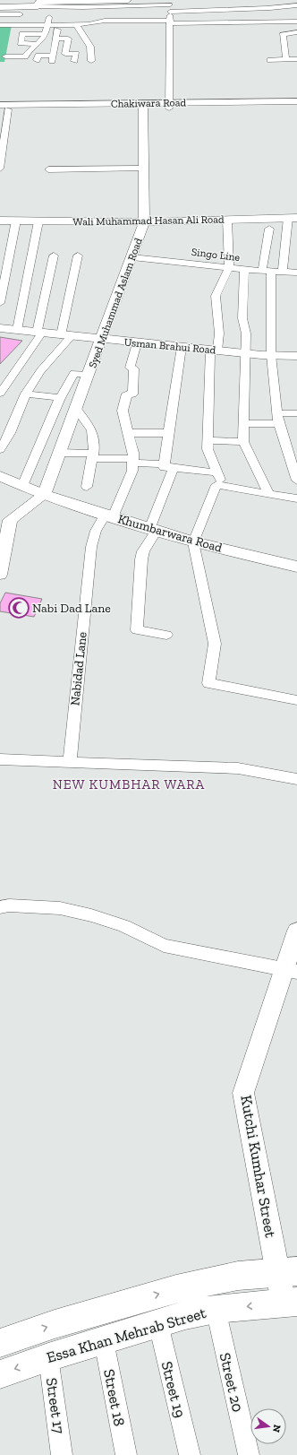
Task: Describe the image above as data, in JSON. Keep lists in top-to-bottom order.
{
  "streets": {
    "main road": ["Chakiwara Road", "Khumbarwara Road", "Essa Khan Mehrab Street"],
    "street": [
      "Wali Muhammad Hasan Ali Road",
      "Singo Line",
      "Syed Muhammad Aslam Road",
      "Usman Brahui Road",
      "Nabidad Lane",
      "Kutchi Kumhar Street",
      "Street 20",
      "Street 19",
      "Street 18",
      "Street 17"
    ]
  },
  "crossings": [
    ["Chakiwara Road", "Syed Muhammad Aslam Road"],
    ["Wali Muhammad Hasan Ali Road", "Syed Muhammad Aslam Road"],
    ["Singo Line", "Syed Muhammad Aslam Road"],
    ["Syed Muhammad Aslam Road", "Usman Brahui Road"],
    ["Syed Muhammad Aslam Road", "Khumbarwara Road"],
    ["Khumbarwara Road", "Nabidad Lane"],
    ["Kutchi Kumhar Street", "Essa Khan Mehrab Street"],
    ["Essa Khan Mehrab Street", "Street 20"],
    ["Essa Khan Mehrab Street", "Street 19"],
    ["Essa Khan Mehrab Street", "Street 18"],
    ["Essa Khan Mehrab Street", "Street 17"]
  ],
  "districts": ["NEW KUMBHAR WARA"],
  "places": {
    "mosque": ["Nabi Dad Lane"]
  },
  "north": "right"
}
